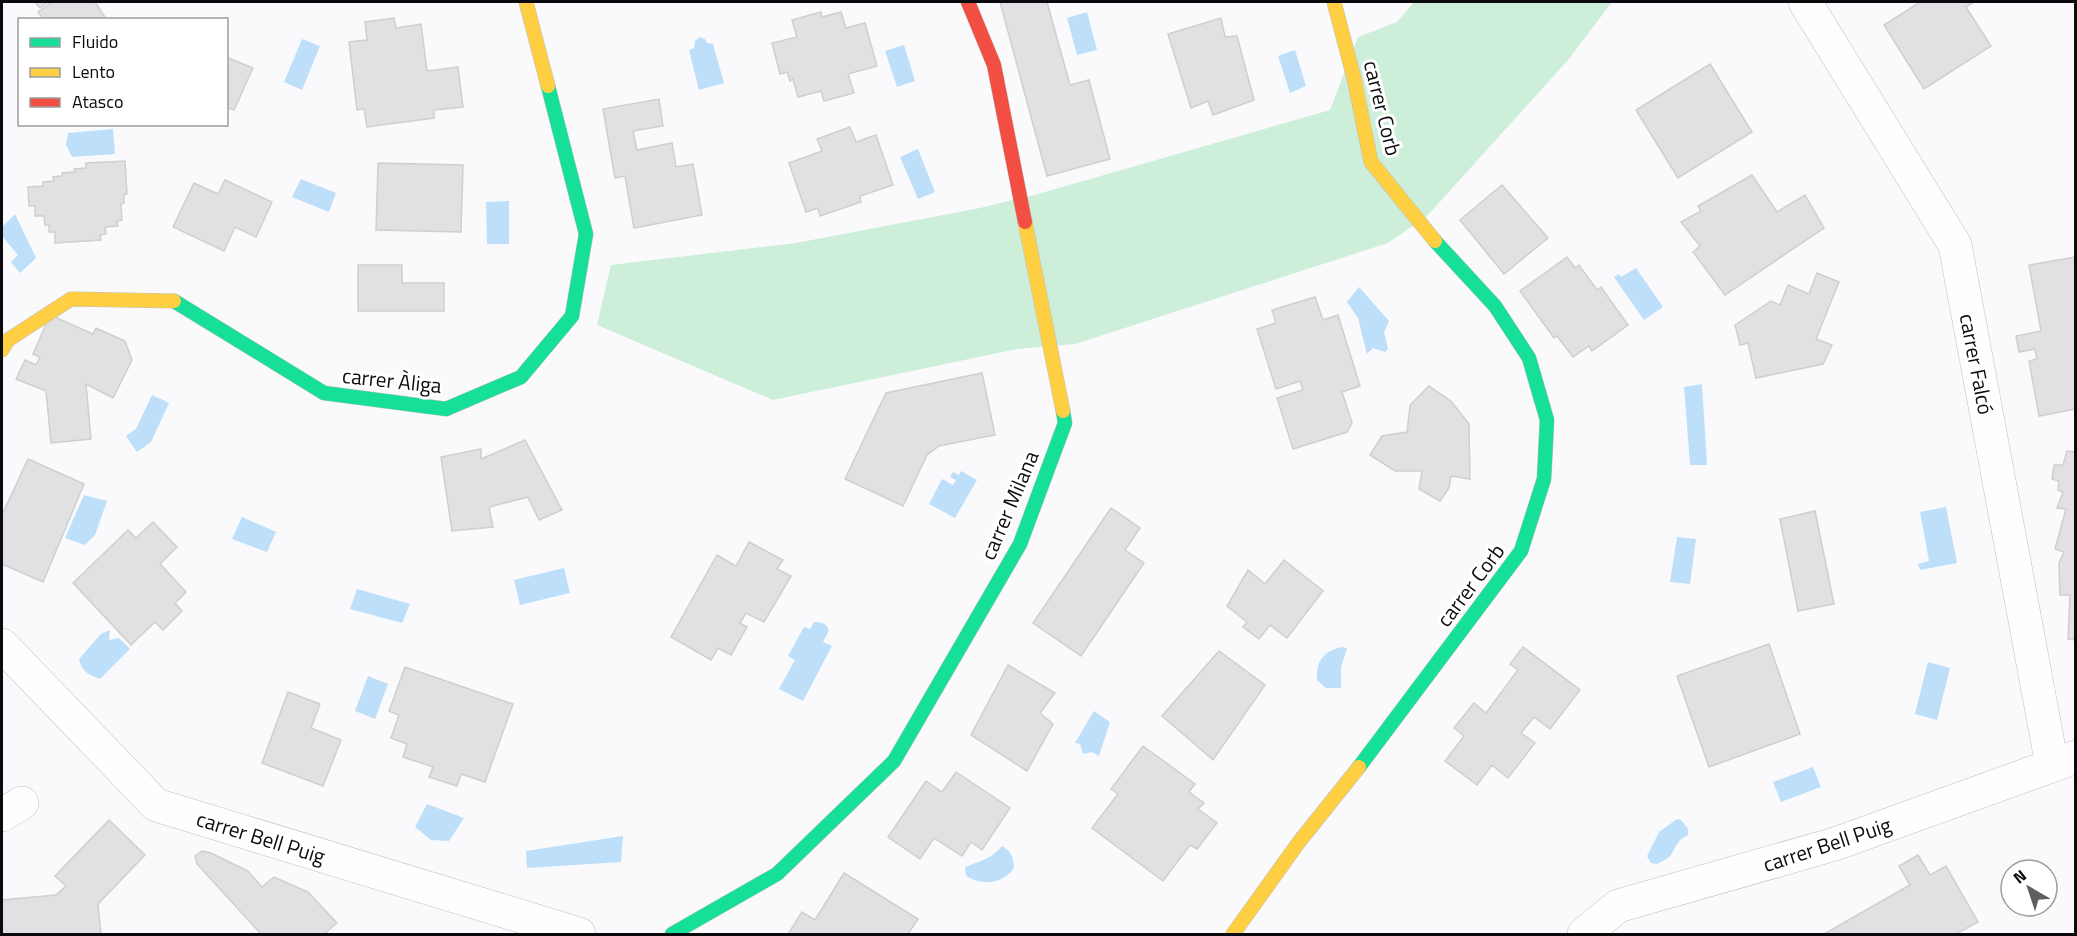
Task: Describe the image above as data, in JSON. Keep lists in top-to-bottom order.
{
  "streets": {
    "street": [
      "carrer Corb",
      "carrer Falcó",
      "carrer Àliga",
      "carrer Milana",
      "carrer Bell Puig"
    ]
  },
  "crossings": [
    ["carrer Falcó", "carrer Bell Puig"]
  ],
  "legend": ["Fluido", "Lento", "Atasco"],
  "north": "top left"
}
